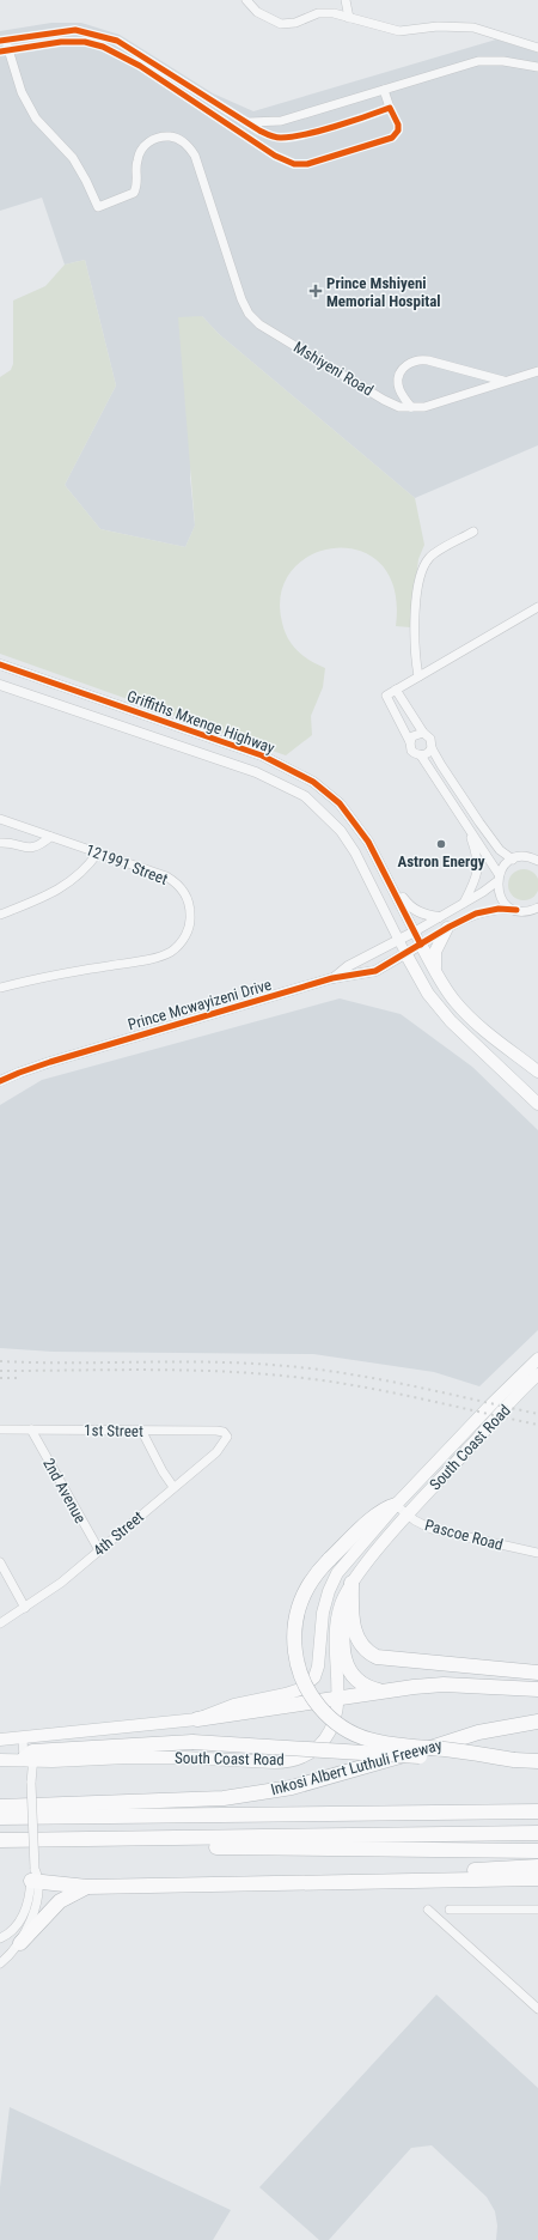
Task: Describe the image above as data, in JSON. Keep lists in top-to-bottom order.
{
  "streets": {
    "highway": ["Inkosi Albert Luthuli Freeway"],
    "main road": ["South Coast Road"],
    "street": [
      "Mshiyeni Road",
      "Griffiths Mxenge Highway",
      "121991 Street",
      "Prince Mcwayizeni Drive",
      "1st Street",
      "2nd Avenue",
      "4th Street",
      "Pascoe Road"
    ]
  },
  "crossings": [
    ["Griffiths Mxenge Highway", "Prince Mcwayizeni Drive"],
    ["1st Street", "2nd Avenue"],
    ["1st Street", "4th Street"],
    ["South Coast Road", "Pascoe Road"],
    ["2nd Avenue", "4th Street"]
  ],
  "places": {
    "health": ["Prince Mshiyeni Memorial Hospital"],
    "other": ["Astron Energy"]
  }
}
